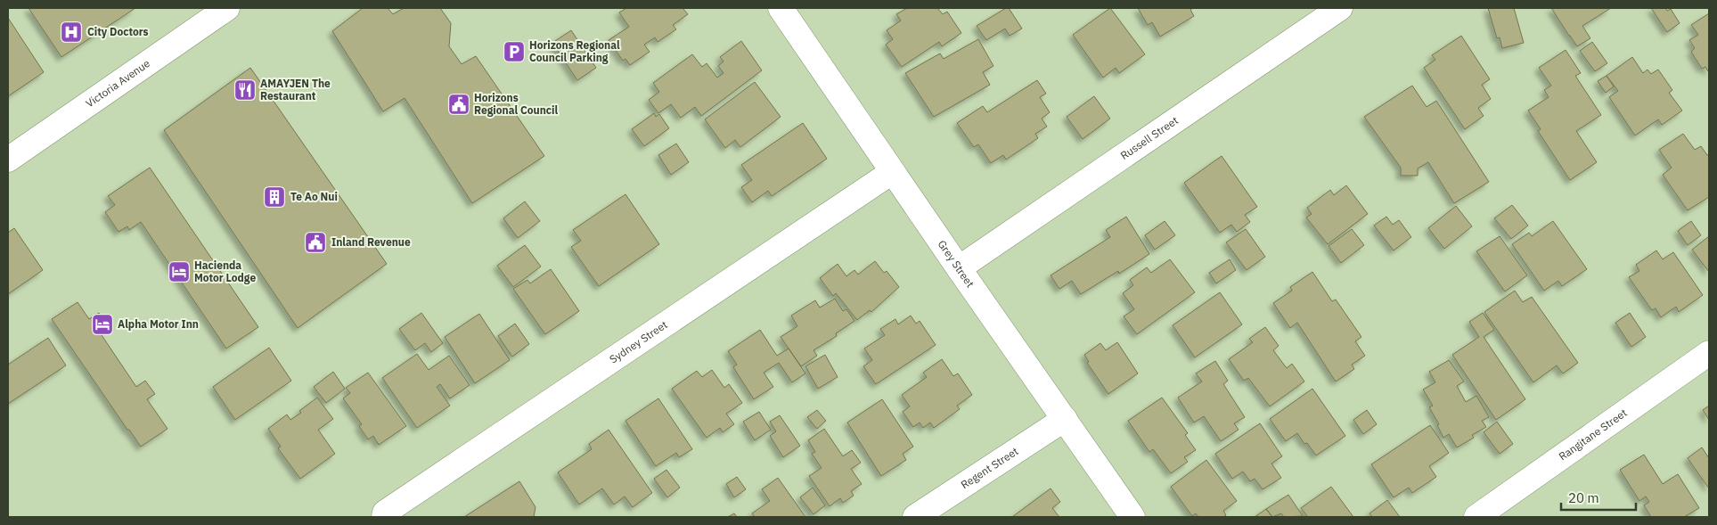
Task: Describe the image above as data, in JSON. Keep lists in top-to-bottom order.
{
  "streets": {
    "street": [
      "Victoria Avenue",
      "Russell Street",
      "Grey Street",
      "Sydney Street",
      "Rangitane Street",
      "Regent Street"
    ]
  },
  "crossings": [
    ["Russell Street", "Grey Street"],
    ["Grey Street", "Sydney Street"],
    ["Grey Street", "Regent Street"]
  ],
  "places": {
    "hospital": ["City Doctors"],
    "parking": ["Horizons Regional Council Parking"],
    "restaurant": ["AMAYJEN The Restaurant"],
    "public building": ["Horizons Regional Council", "Inland Revenue"],
    "building": ["Te Ao Nui"],
    "hotel": ["Hacienda Motor Lodge", "Alpha Motor Inn"]
  },
  "scale_bar": "20 m"
}
